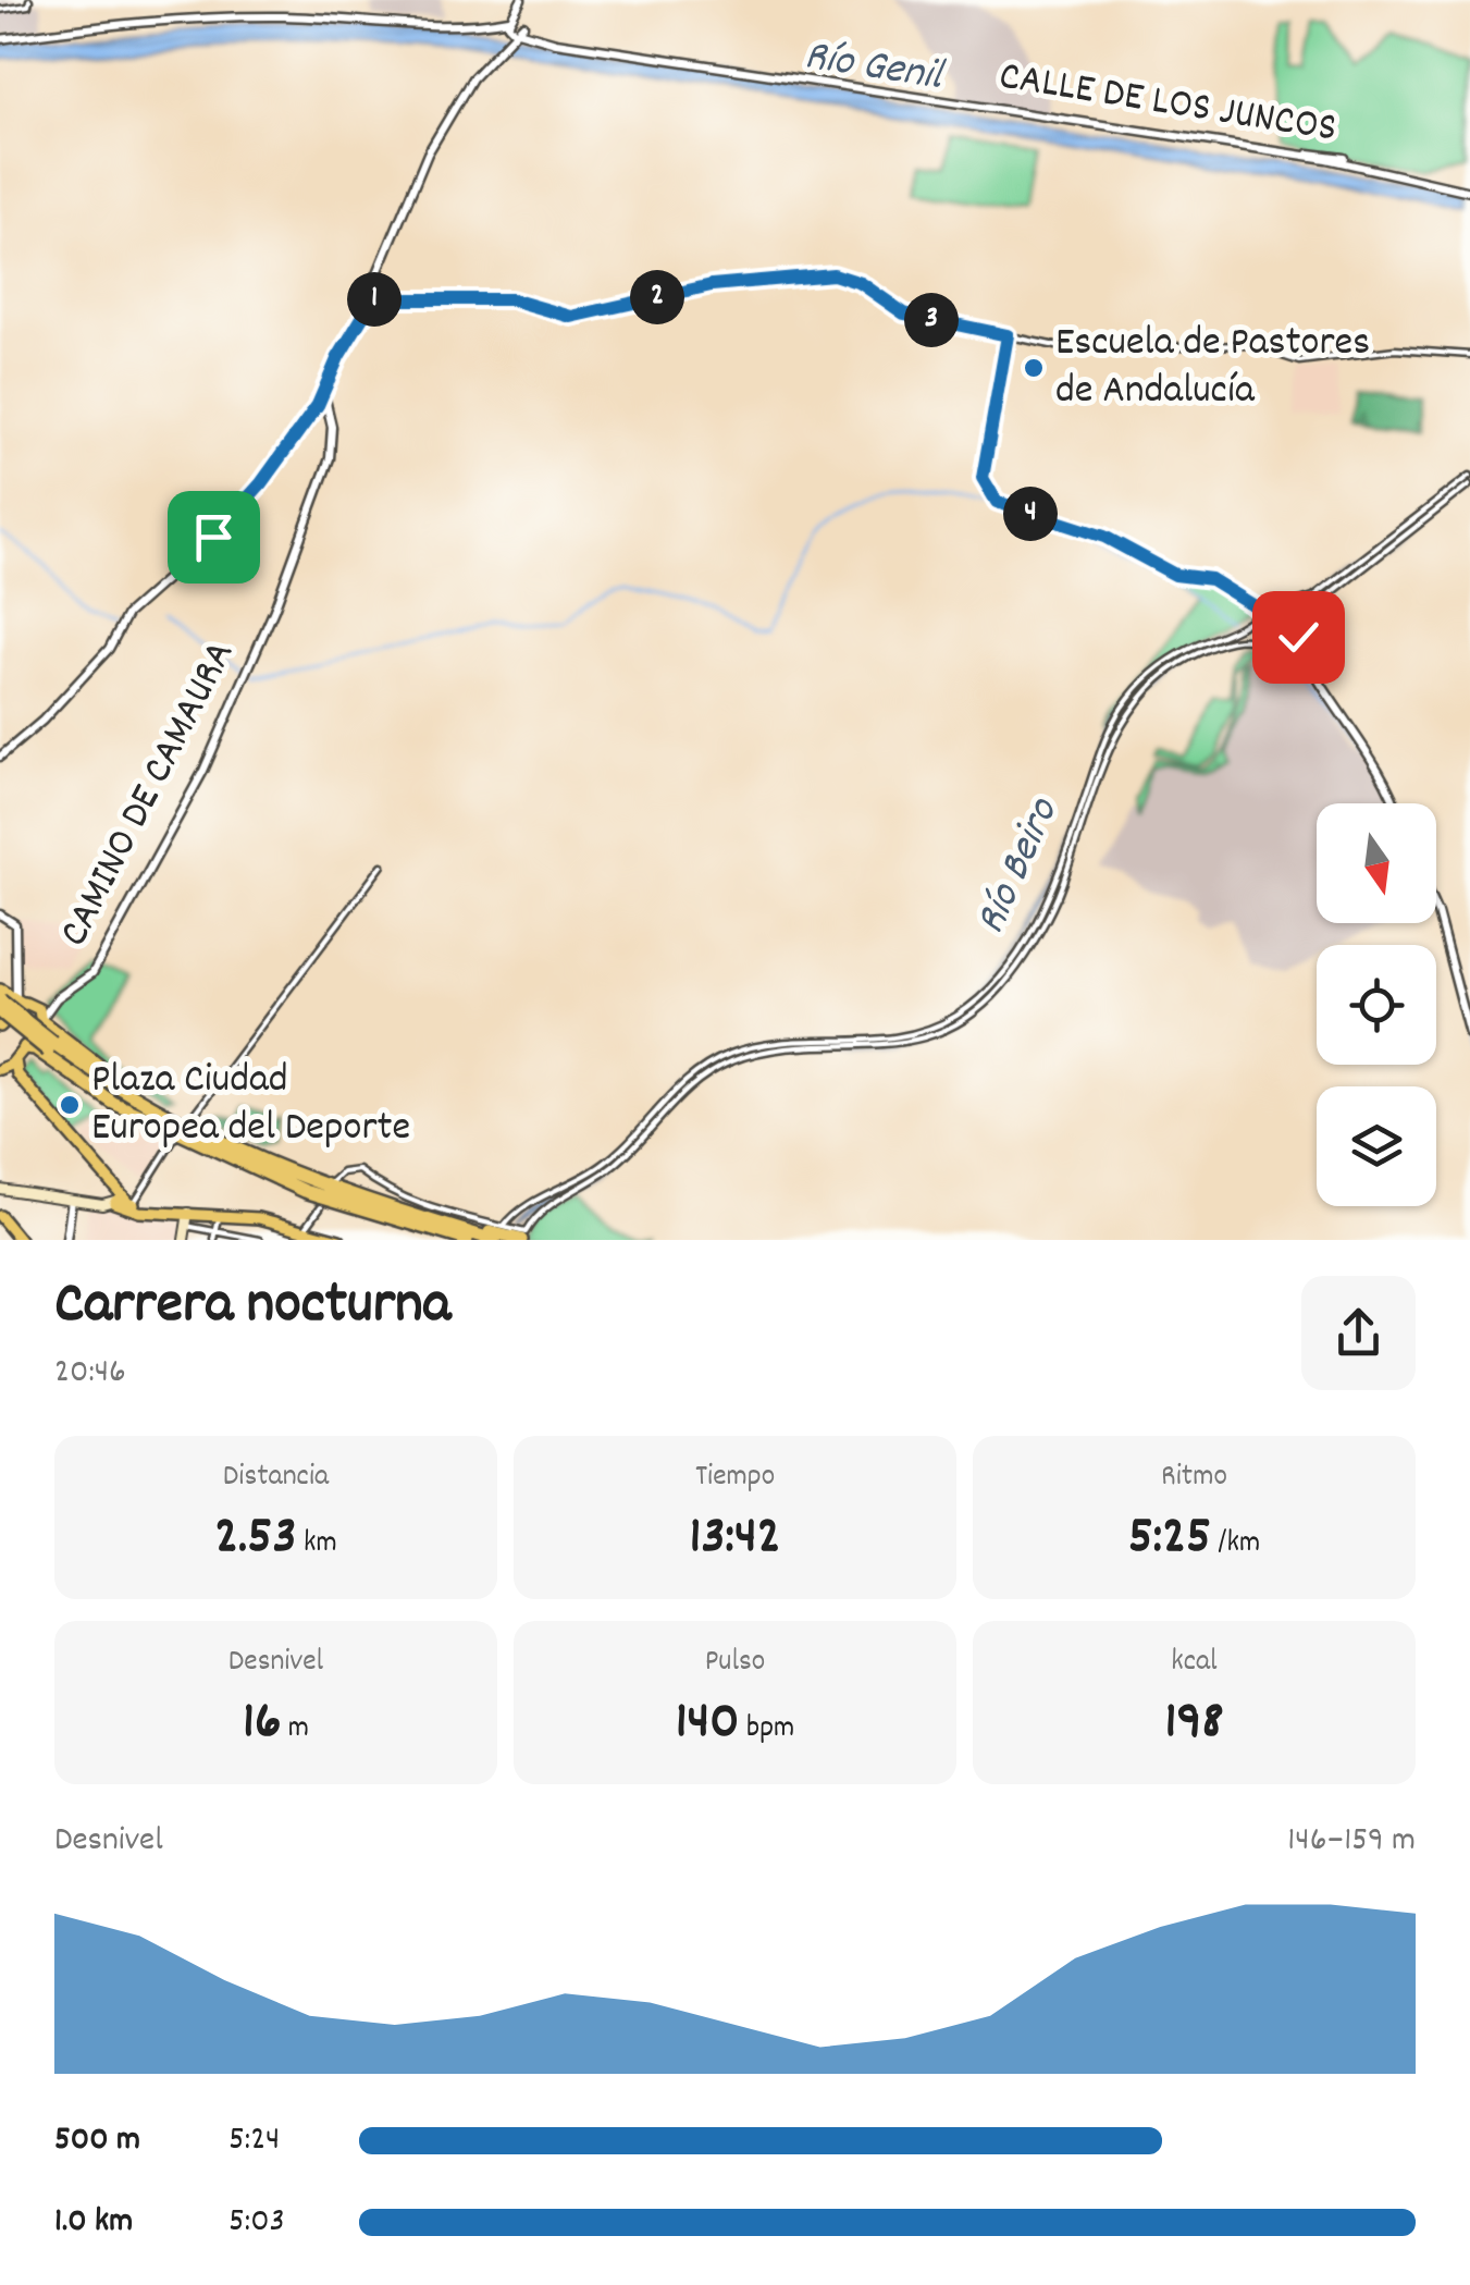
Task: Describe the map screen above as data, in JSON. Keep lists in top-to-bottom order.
{
  "streets": {
    "street": ["CALLE DE LOS JUNCOS", "CAMINO DE CAMAURA"]
  },
  "water": ["Río Genil", "Río Beiro"],
  "places": ["Escuela de Pastores de Andalucía", "Plaza Ciudad Europea del Deporte"],
  "north": "bottom",
  "page": {
    "pins": [
      "2",
      "1",
      "3",
      "4"
    ],
    "heading": ["Carrera nocturna", "20:46"],
    "stats": [
      ["Distancia", "2.53 km"],
      ["Tiempo", "13:42"],
      ["Ritmo", "5:25 /km"],
      ["Desnivel", "16 m"],
      ["Pulso", "140 bpm"],
      ["kcal", "198"]
    ],
    "chart": ["Desnivel", "146–159 m"],
    "list": [
      {
        "name": "500 m",
        "note": "5:24"
      },
      {
        "name": "1.0 km",
        "note": "5:03"
      }
    ]
  }
}
